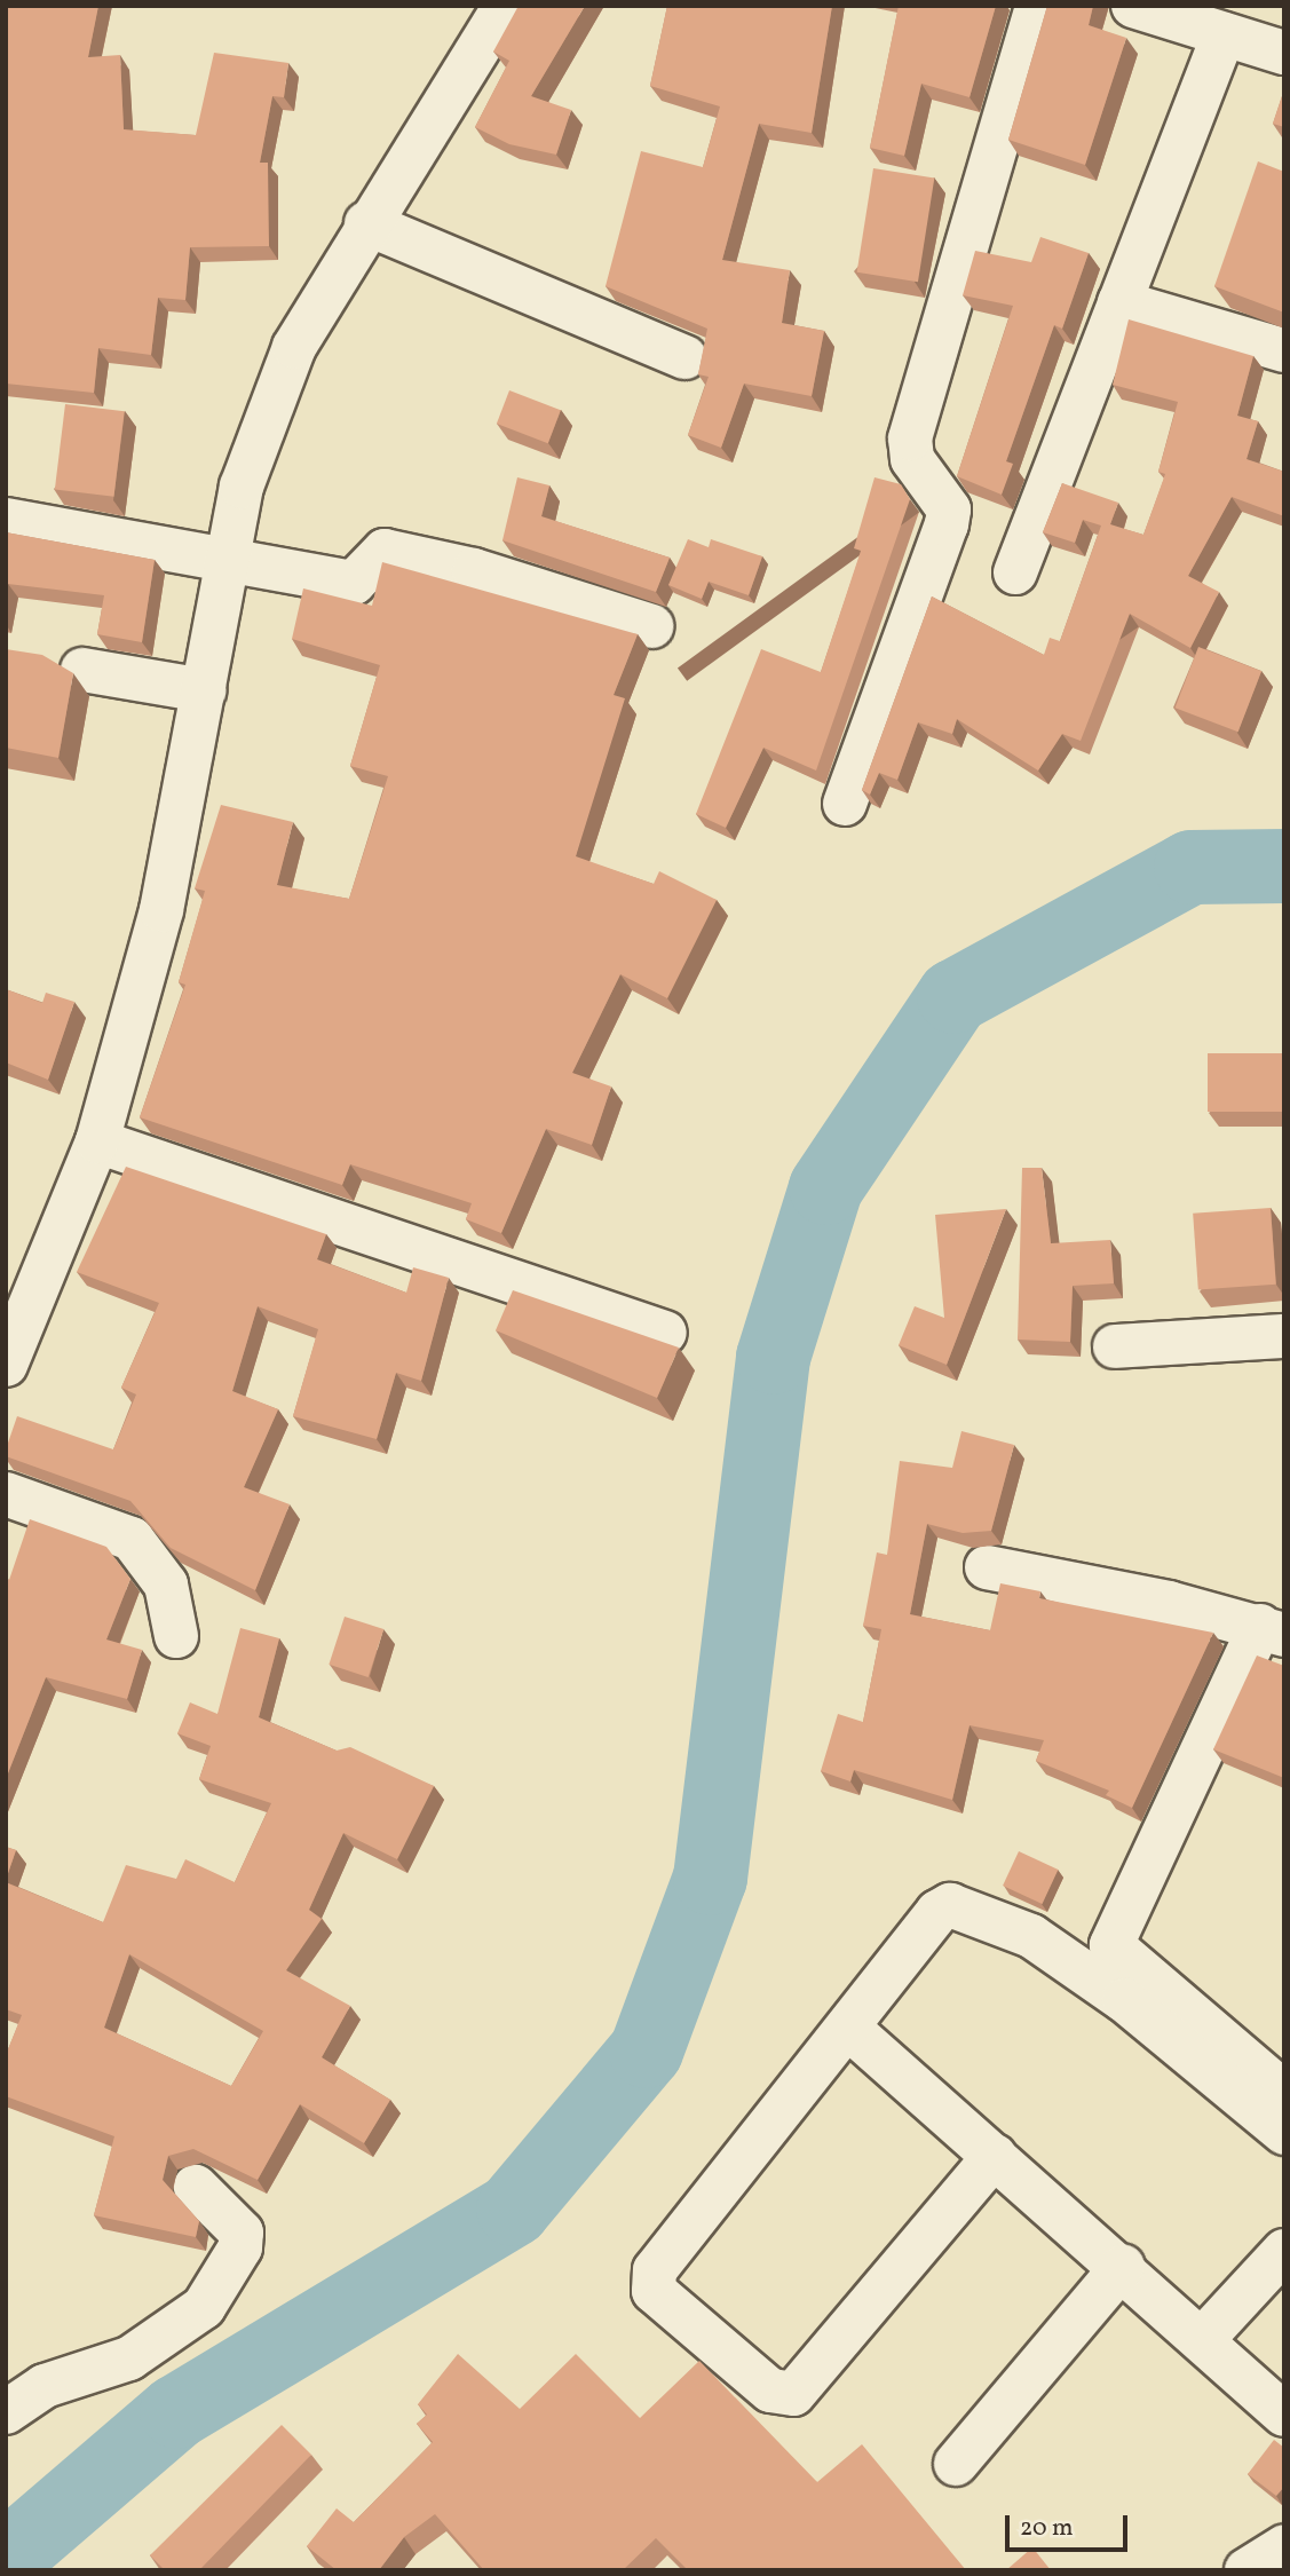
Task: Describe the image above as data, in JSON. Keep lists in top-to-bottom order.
{
  "scale_bar": "20 m"
}
